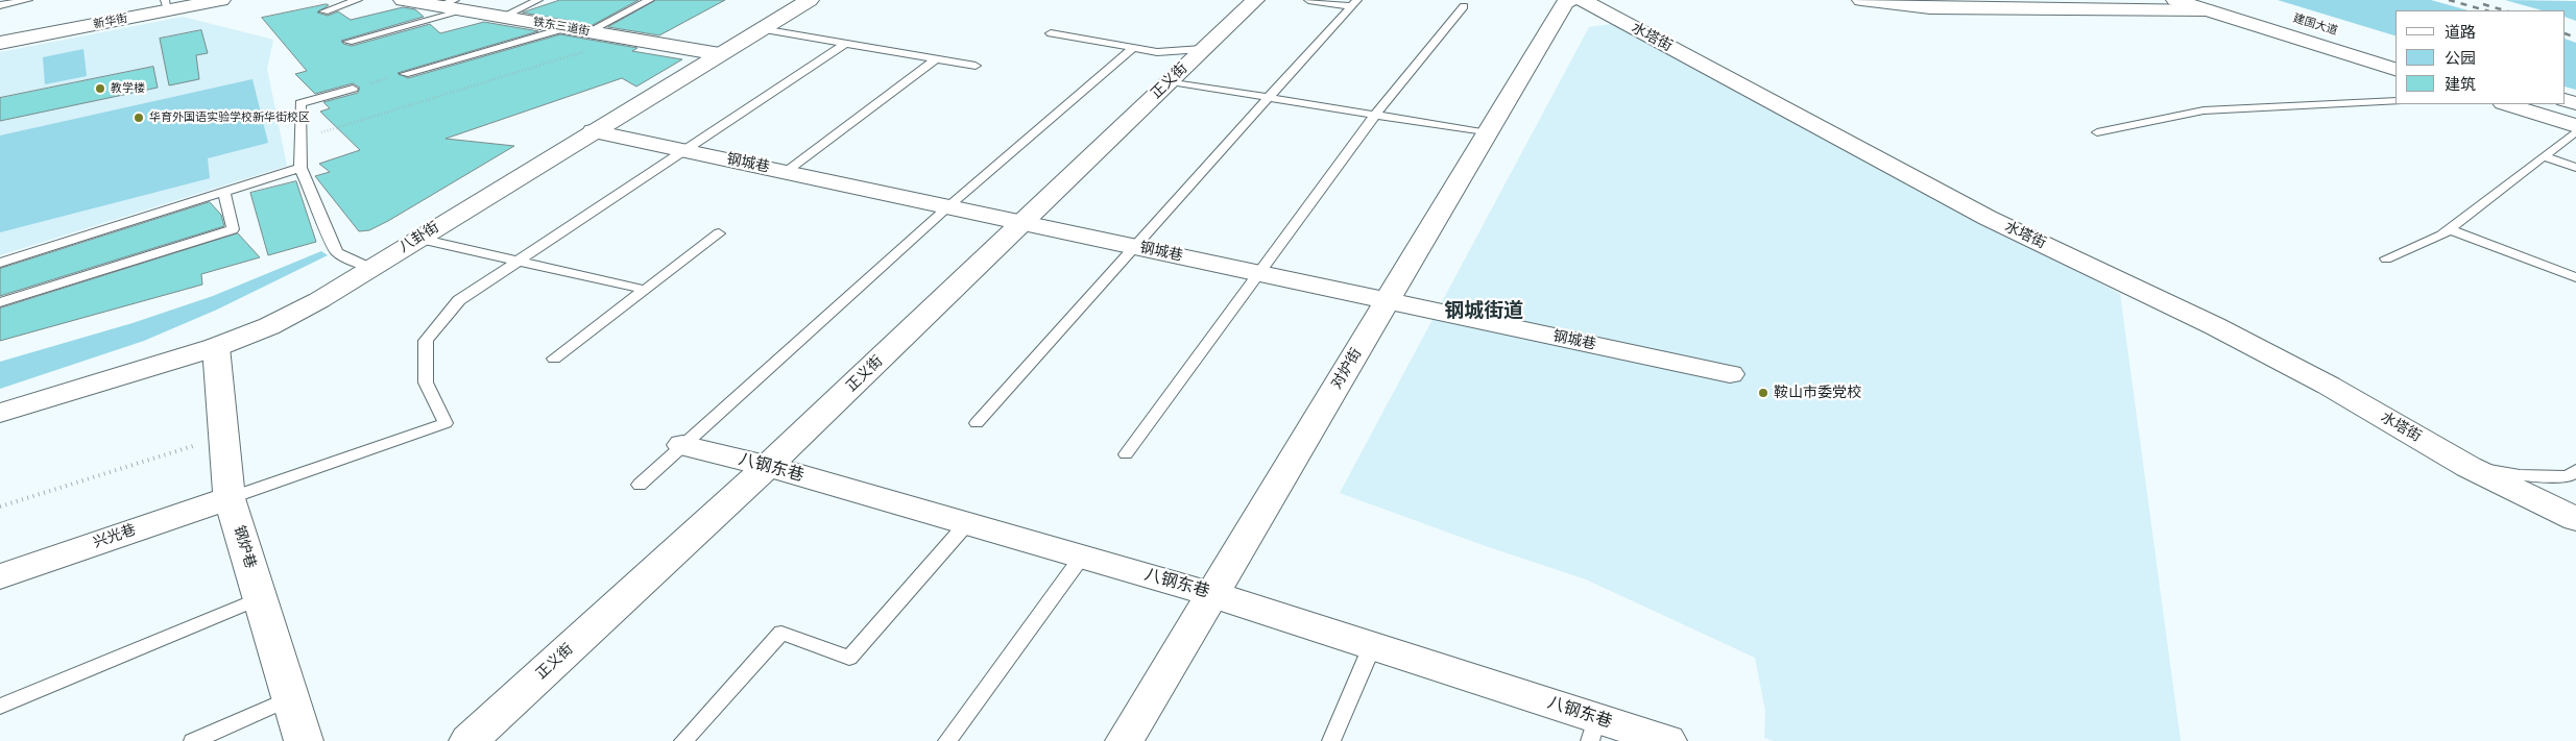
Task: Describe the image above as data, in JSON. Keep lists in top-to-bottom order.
{
  "streets": {
    "main road": [
      "新华街",
      "建国大道",
      "铁东三道街",
      "水塔街",
      "正义街",
      "钢城巷",
      "八卦街",
      "对炉街",
      "八钢东巷",
      "兴光巷",
      "钢炉巷"
    ]
  },
  "crossings": [
    ["铁东三道街", "八卦街"],
    ["正义街", "钢城巷"],
    ["正义街", "八钢东巷"],
    ["钢城巷", "八卦街"],
    ["钢城巷", "对炉街"],
    ["八卦街", "钢炉巷"],
    ["对炉街", "八钢东巷"],
    ["兴光巷", "钢炉巷"]
  ],
  "districts": ["钢城街道"],
  "places": ["教学楼", "华育外国语实验学校新华街校区", "鞍山市委党校"],
  "legend": ["道路", "公园", "建筑"]
}
